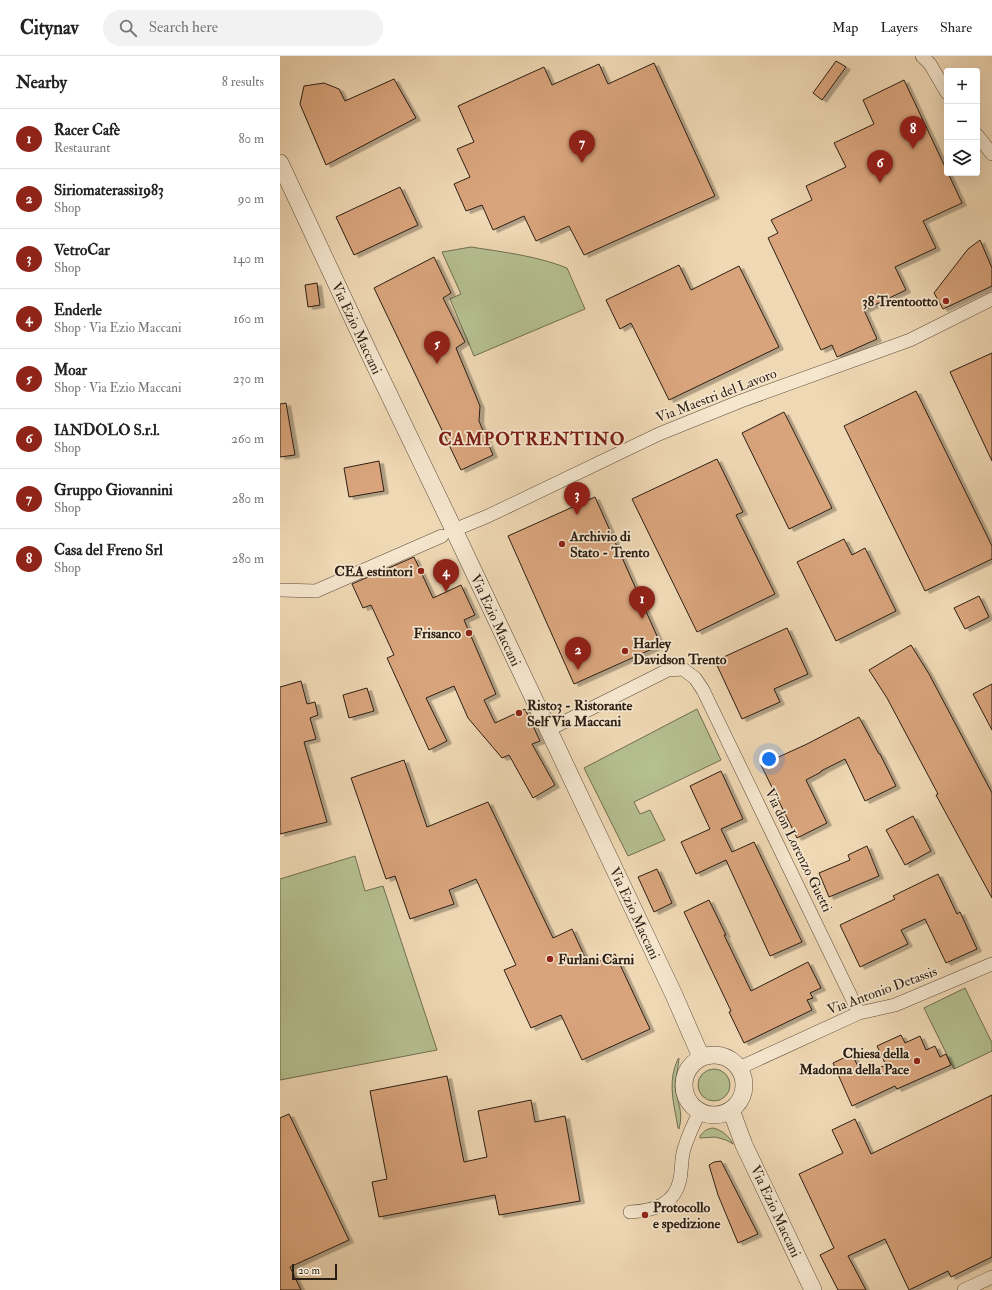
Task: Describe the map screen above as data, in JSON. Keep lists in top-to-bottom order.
{
  "streets": {
    "street": [
      "Via Ezio Maccani",
      "Via Maestri del Lavoro",
      "Via don Lorenzo Guetti",
      "Via Antonio Detassis"
    ]
  },
  "crossings": [
    ["Via Ezio Maccani", "Via Maestri del Lavoro"],
    ["Via Ezio Maccani", "Via don Lorenzo Guetti"],
    ["Via Ezio Maccani", "Via Antonio Detassis"],
    ["Via don Lorenzo Guetti", "Via Antonio Detassis"]
  ],
  "districts": ["CAMPOTRENTINO"],
  "places": [
    "38 Trentootto",
    "Archivio di Stato - Trento",
    "CEA estintori",
    "Frisanco",
    "Harley Davidson Trento",
    "Risto3 - Ristorante Self Via Maccani",
    "Furlani Carni",
    "Chiesa della Madonna della Pace",
    "Protocollo e spedizione"
  ],
  "scale_bar": "20 m",
  "page": {
    "header": "Citynav",
    "search": "Search here",
    "nav": ["Map", "Layers", "Share"],
    "heading": ["Nearby", "8 results"],
    "map_buttons": ["+", "−"],
    "list": [
      {
        "mark": "1",
        "name": "Racer Cafè",
        "note": "Restaurant",
        "value": "80 m"
      },
      {
        "mark": "2",
        "name": "Siriomaterassi1983",
        "note": "Shop",
        "value": "90 m"
      },
      {
        "mark": "3",
        "name": "VetroCar",
        "note": "Shop",
        "value": "140 m"
      },
      {
        "mark": "4",
        "name": "Enderle",
        "note": "Shop · Via Ezio Maccani",
        "value": "160 m"
      },
      {
        "mark": "5",
        "name": "Moar",
        "note": "Shop · Via Ezio Maccani",
        "value": "230 m"
      },
      {
        "mark": "6",
        "name": "IANDOLO S.r.l.",
        "note": "Shop",
        "value": "260 m"
      },
      {
        "mark": "7",
        "name": "Gruppo Giovannini",
        "note": "Shop",
        "value": "280 m"
      },
      {
        "mark": "8",
        "name": "Casa del Freno Srl",
        "note": "Shop",
        "value": "280 m"
      }
    ],
    "pins": [
      "8",
      "7",
      "6",
      "5",
      "3",
      "4",
      "1",
      "2"
    ],
    "scale": "20 m"
  }
}
